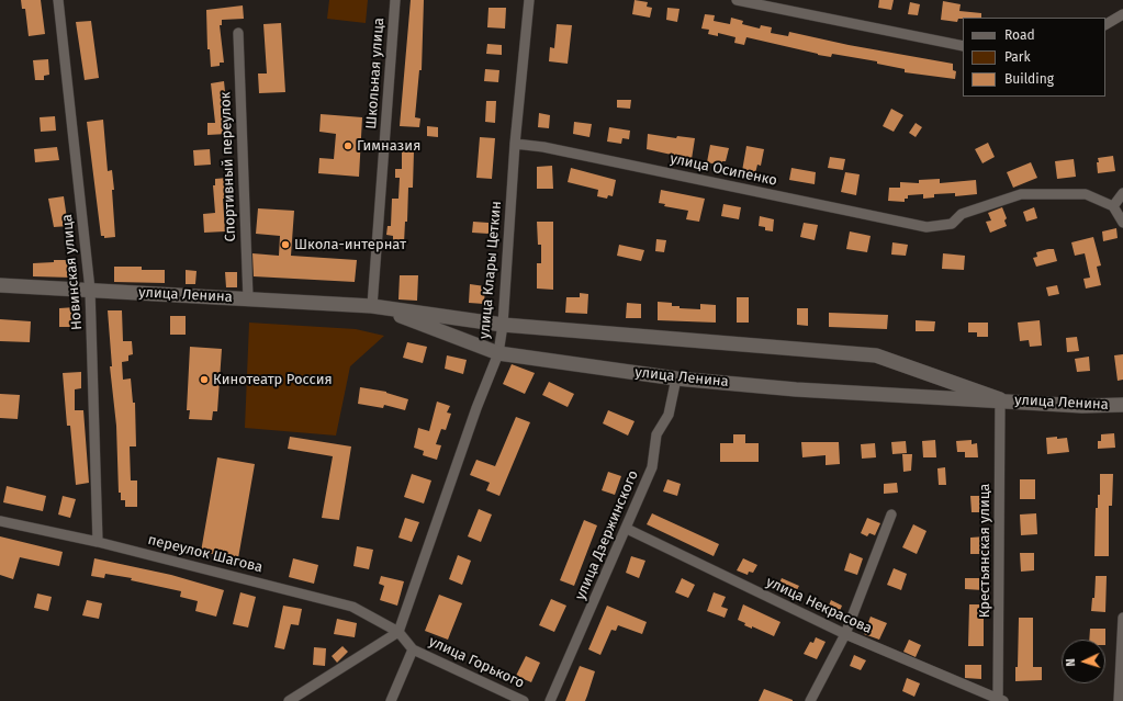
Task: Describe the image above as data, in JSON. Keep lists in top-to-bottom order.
{
  "streets": {
    "main road": ["улица Ленина"],
    "street": [
      "Школьная улица",
      "Спортивный переулок",
      "улица Осипенко",
      "улица Клары Цеткин",
      "Новинская улица",
      "улица Дзержинского",
      "Крестьянская улица",
      "переулок Шагова",
      "улица Некрасова",
      "улица Горького"
    ]
  },
  "crossings": [
    ["Школьная улица", "улица Ленина"],
    ["Спортивный переулок", "улица Ленина"],
    ["улица Осипенко", "улица Клары Цеткин"],
    ["улица Клары Цеткин", "улица Ленина"],
    ["улица Клары Цеткин", "переулок Шагова"],
    ["улица Клары Цеткин", "улица Горького"],
    ["Новинская улица", "улица Ленина"],
    ["Новинская улица", "переулок Шагова"],
    ["улица Ленина", "улица Дзержинского"],
    ["улица Ленина", "Крестьянская улица"],
    ["улица Дзержинского", "улица Некрасова"],
    ["Крестьянская улица", "улица Некрасова"],
    ["переулок Шагова", "улица Горького"]
  ],
  "places": ["Гимназия", "Школа-интернат", "Кинотеатр Россия"],
  "legend": ["Road", "Park", "Building"],
  "north": "left"
}
